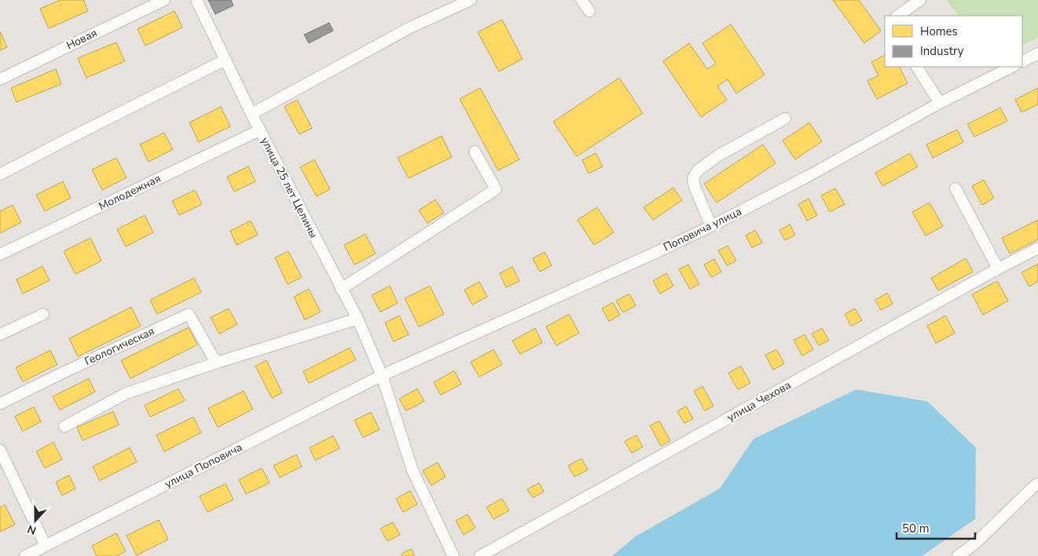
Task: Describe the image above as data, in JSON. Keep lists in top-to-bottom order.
{
  "streets": {
    "street": [
      "Новая",
      "улица 25 лет Целины",
      "Молодежная",
      "Поповича улица",
      "Геологическая",
      "улица Чехова",
      "улица Поповича"
    ]
  },
  "crossings": [
    ["улица 25 лет Целины", "Молодежная"],
    ["улица 25 лет Целины", "Поповича улица"],
    ["улица 25 лет Целины", "улица Поповича"],
    ["Поповича улица", "улица Поповича"]
  ],
  "legend": ["Homes", "Industry"],
  "scale_bar": "50 m",
  "north": "bottom"
}
